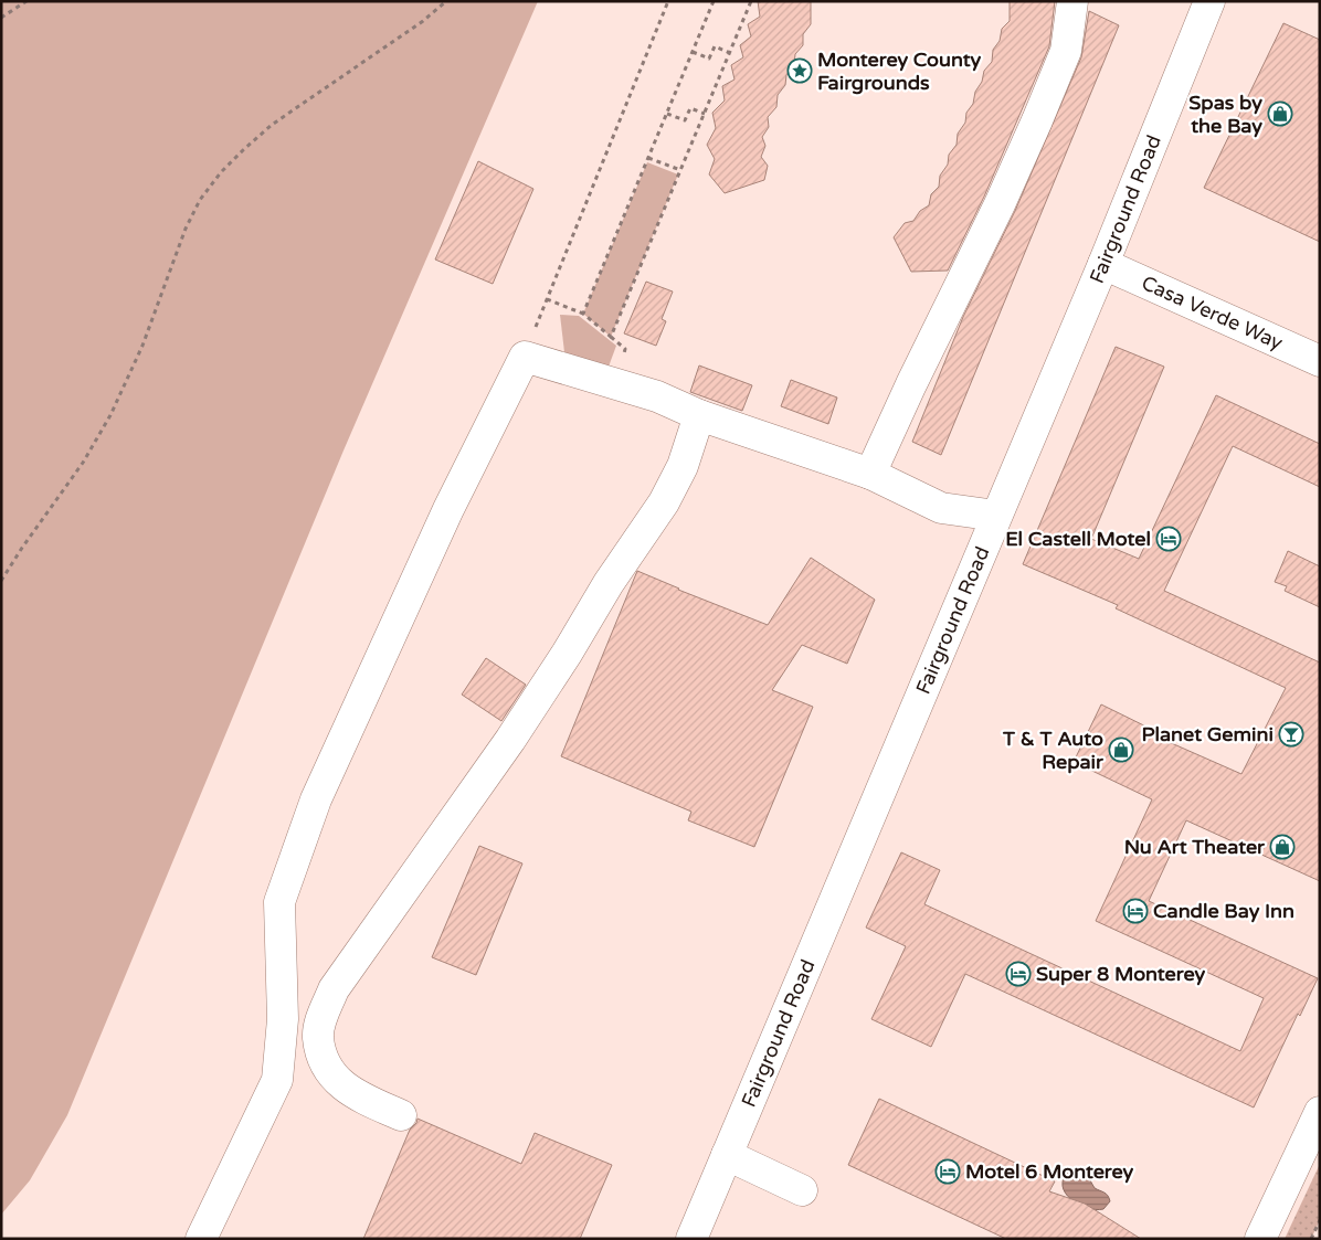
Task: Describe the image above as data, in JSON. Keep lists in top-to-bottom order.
{
  "streets": {
    "street": ["Fairground Road", "Casa Verde Way"]
  },
  "crossings": [
    ["Fairground Road", "Casa Verde Way"]
  ],
  "places": {
    "place": ["Monterey County Fairgrounds"],
    "shop": ["Spas by the Bay", "T & T Auto Repair", "Nu Art Theater"],
    "hotel": [
      "El Castell Motel",
      "Candle Bay Inn",
      "Super 8 Monterey",
      "Motel 6 Monterey"
    ],
    "bar": ["Planet Gemini"]
  }
}
